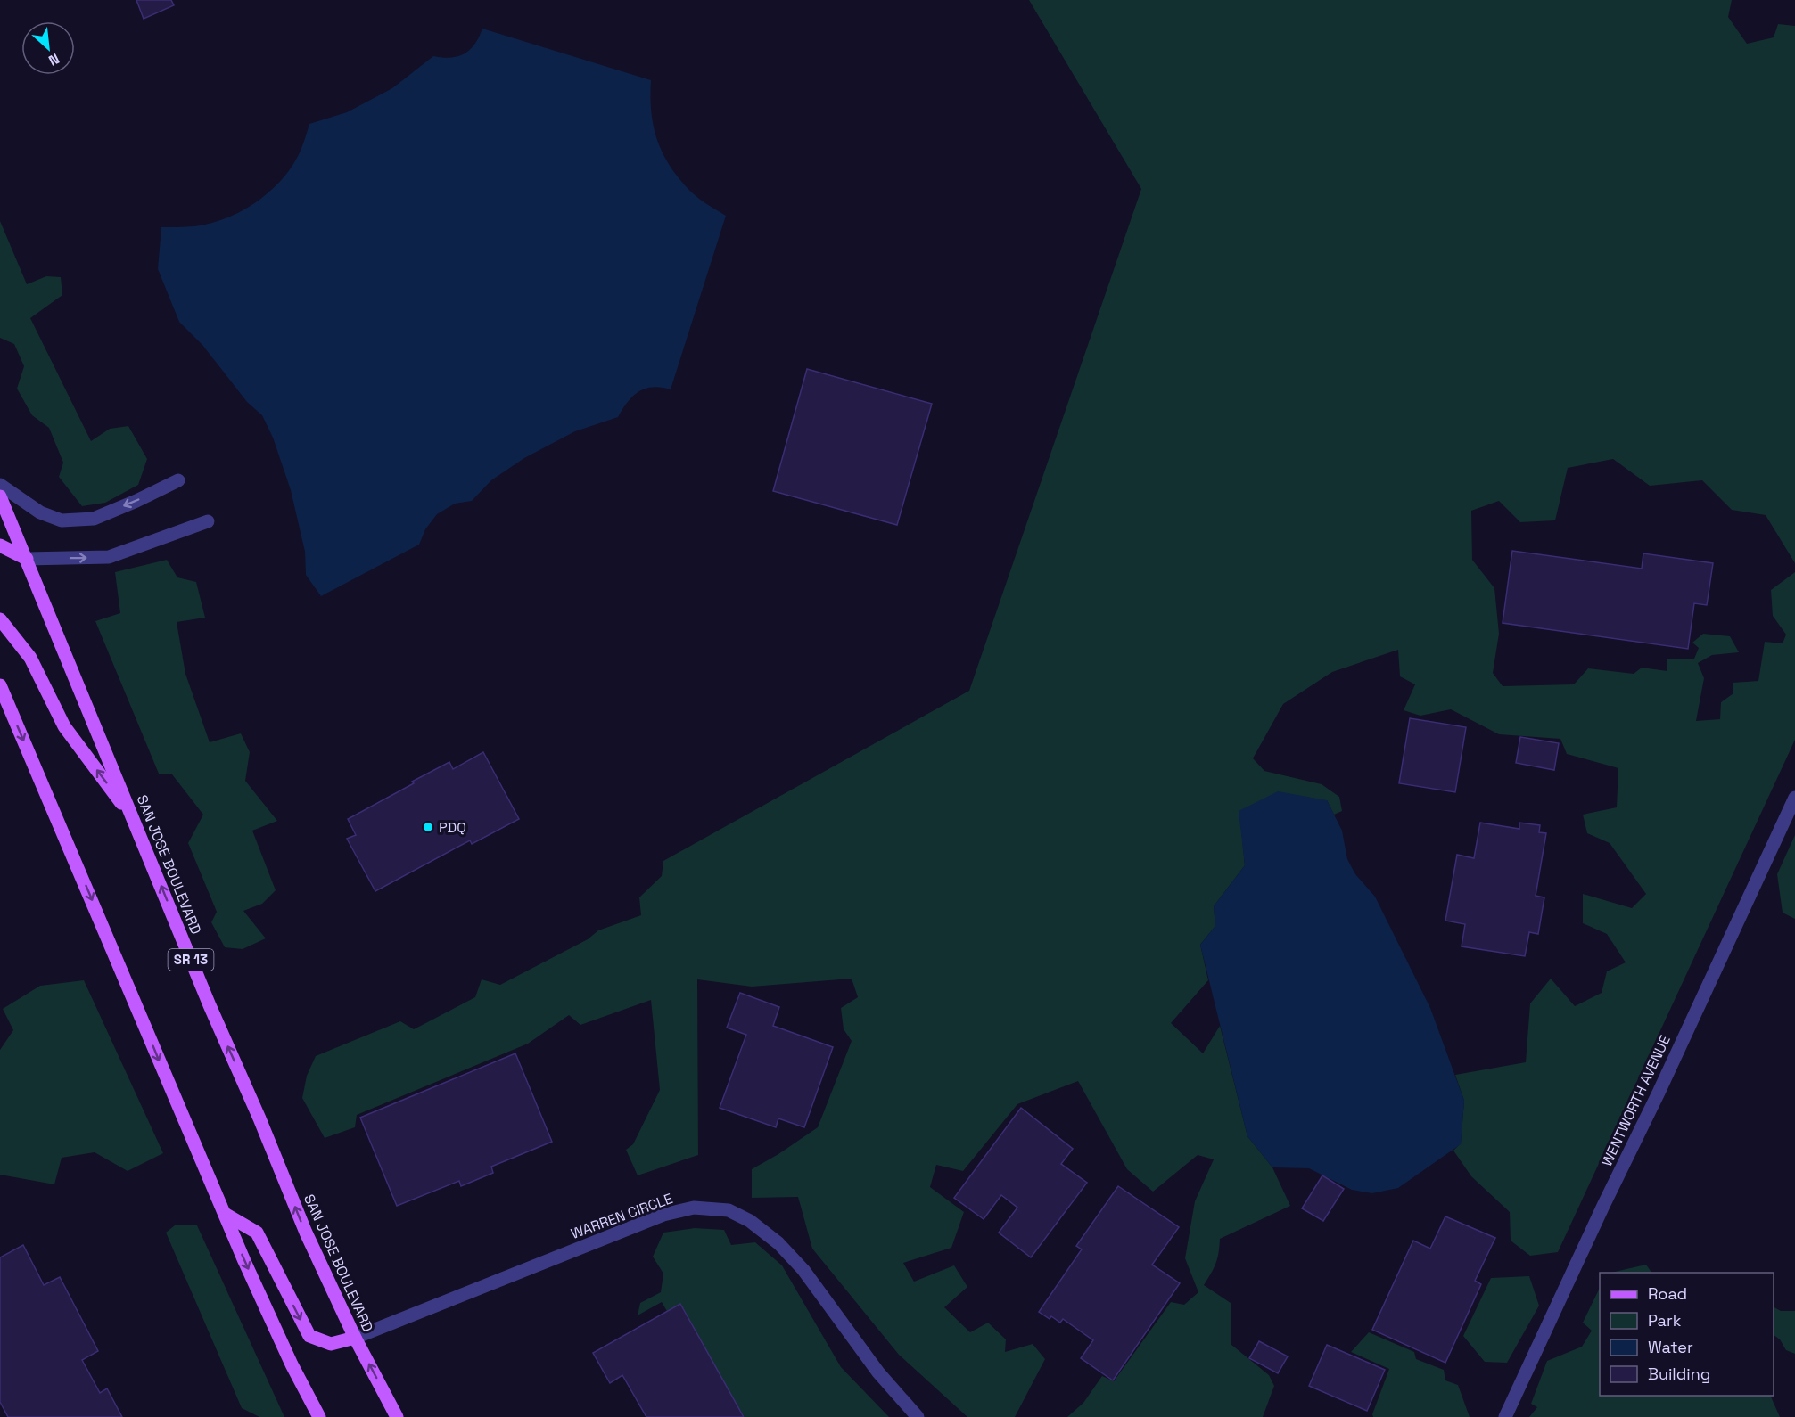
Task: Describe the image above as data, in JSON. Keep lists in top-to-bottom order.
{
  "streets": {
    "main road": ["SAN JOSE BOULEVARD", "SR 13"],
    "street": ["WENTWORTH AVENUE", "WARREN CIRCLE"]
  },
  "crossings": [
    ["SAN JOSE BOULEVARD", "WARREN CIRCLE"]
  ],
  "places": ["PDQ"],
  "legend": [
    "Road",
    "Park",
    "Water",
    "Building"
  ],
  "north": "bottom right"
}
